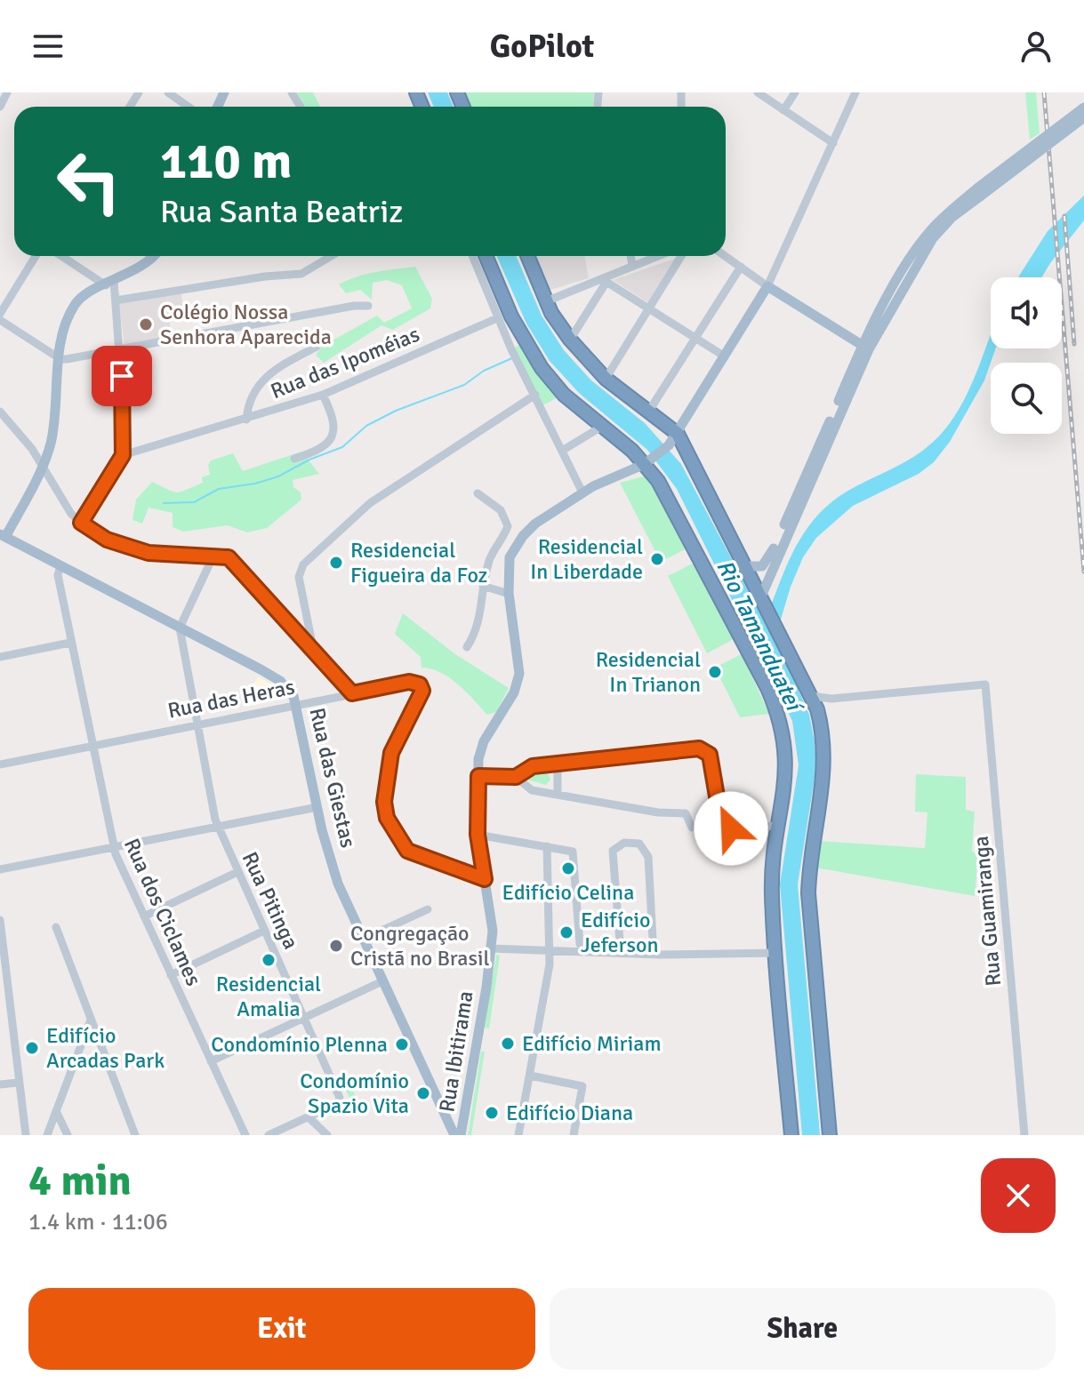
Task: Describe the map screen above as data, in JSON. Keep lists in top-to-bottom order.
{
  "streets": {
    "main road": ["Rua das Giestas", "Rua Ibitirama"],
    "street": [
      "Rua das Ipoméias",
      "Rua das Heras",
      "Rua Pitinga",
      "Rua Guamiranga",
      "Rua dos Ciclames"
    ]
  },
  "crossings": [
    ["Rua das Heras", "Rua das Giestas"],
    ["Rua das Heras", "Rua Pitinga"],
    ["Rua das Heras", "Rua dos Ciclames"],
    ["Rua das Heras", "Rua Ibitirama"],
    ["Rua das Giestas", "Rua Pitinga"],
    ["Rua das Giestas", "Rua dos Ciclames"]
  ],
  "water": ["Rio Tamanduateí"],
  "places": [
    "Colégio Nossa Senhora Aparecida",
    "Residencial In Liberdade",
    "Residencial Figueira da Foz",
    "Residencial In Trianon",
    "Edifício Celina",
    "Edifício Jeferson",
    "Congregação Cristã no Brasil",
    "Residencial Amalia",
    "Edifício Miriam",
    "Condomínio Plenna",
    "Edifício Arcadas Park",
    "Condomínio Spazio Vita",
    "Edifício Diana"
  ],
  "page": {
    "header": "GoPilot",
    "turn": ["110 m", "Rua Santa Beatriz"],
    "heading": ["4 min", "1.4 km · 11:06"],
    "buttons": ["Exit", "Share"]
  }
}
